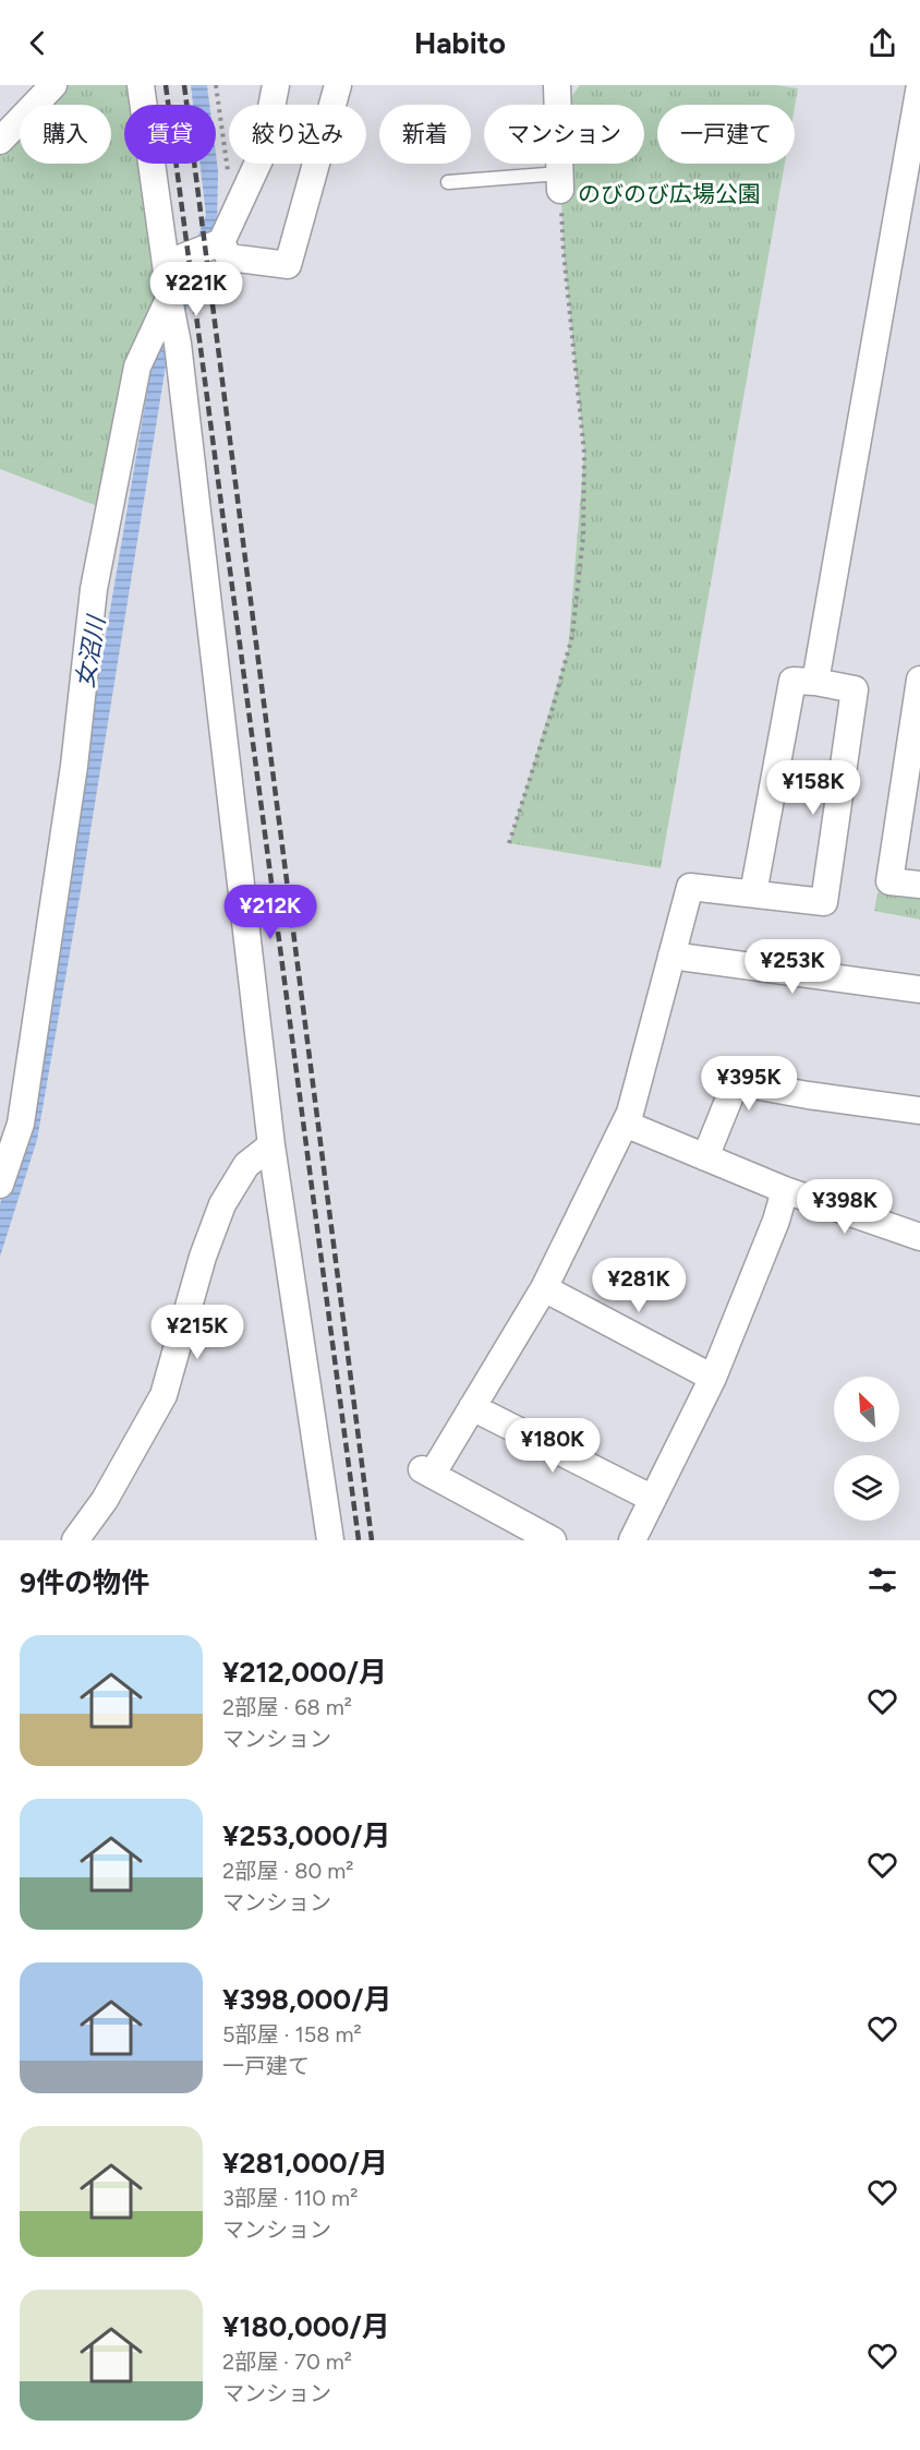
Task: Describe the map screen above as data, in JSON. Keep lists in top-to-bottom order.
{
  "water": ["女沼川"],
  "parks": ["のびのび広場公園"],
  "north": "top left",
  "page": {
    "header": "Habito",
    "chip": [
      "購入",
      "賃貸",
      "絞り込み",
      "新着",
      "マンション",
      "一戸建て"
    ],
    "price": [
      "¥221K",
      "¥158K",
      "¥212K",
      "¥253K",
      "¥395K",
      "¥398K",
      "¥281K",
      "¥215K",
      "¥180K"
    ],
    "heading": "9件の物件",
    "list": [
      {
        "name": "¥212,000/月",
        "note": "2部屋 · 68 m² · マンション"
      },
      {
        "name": "¥253,000/月",
        "note": "2部屋 · 80 m² · マンション"
      },
      {
        "name": "¥398,000/月",
        "note": "5部屋 · 158 m² · 一戸建て"
      },
      {
        "name": "¥281,000/月",
        "note": "3部屋 · 110 m² · マンション"
      },
      {
        "name": "¥180,000/月",
        "note": "2部屋 · 70 m² · マンション"
      }
    ]
  }
}
